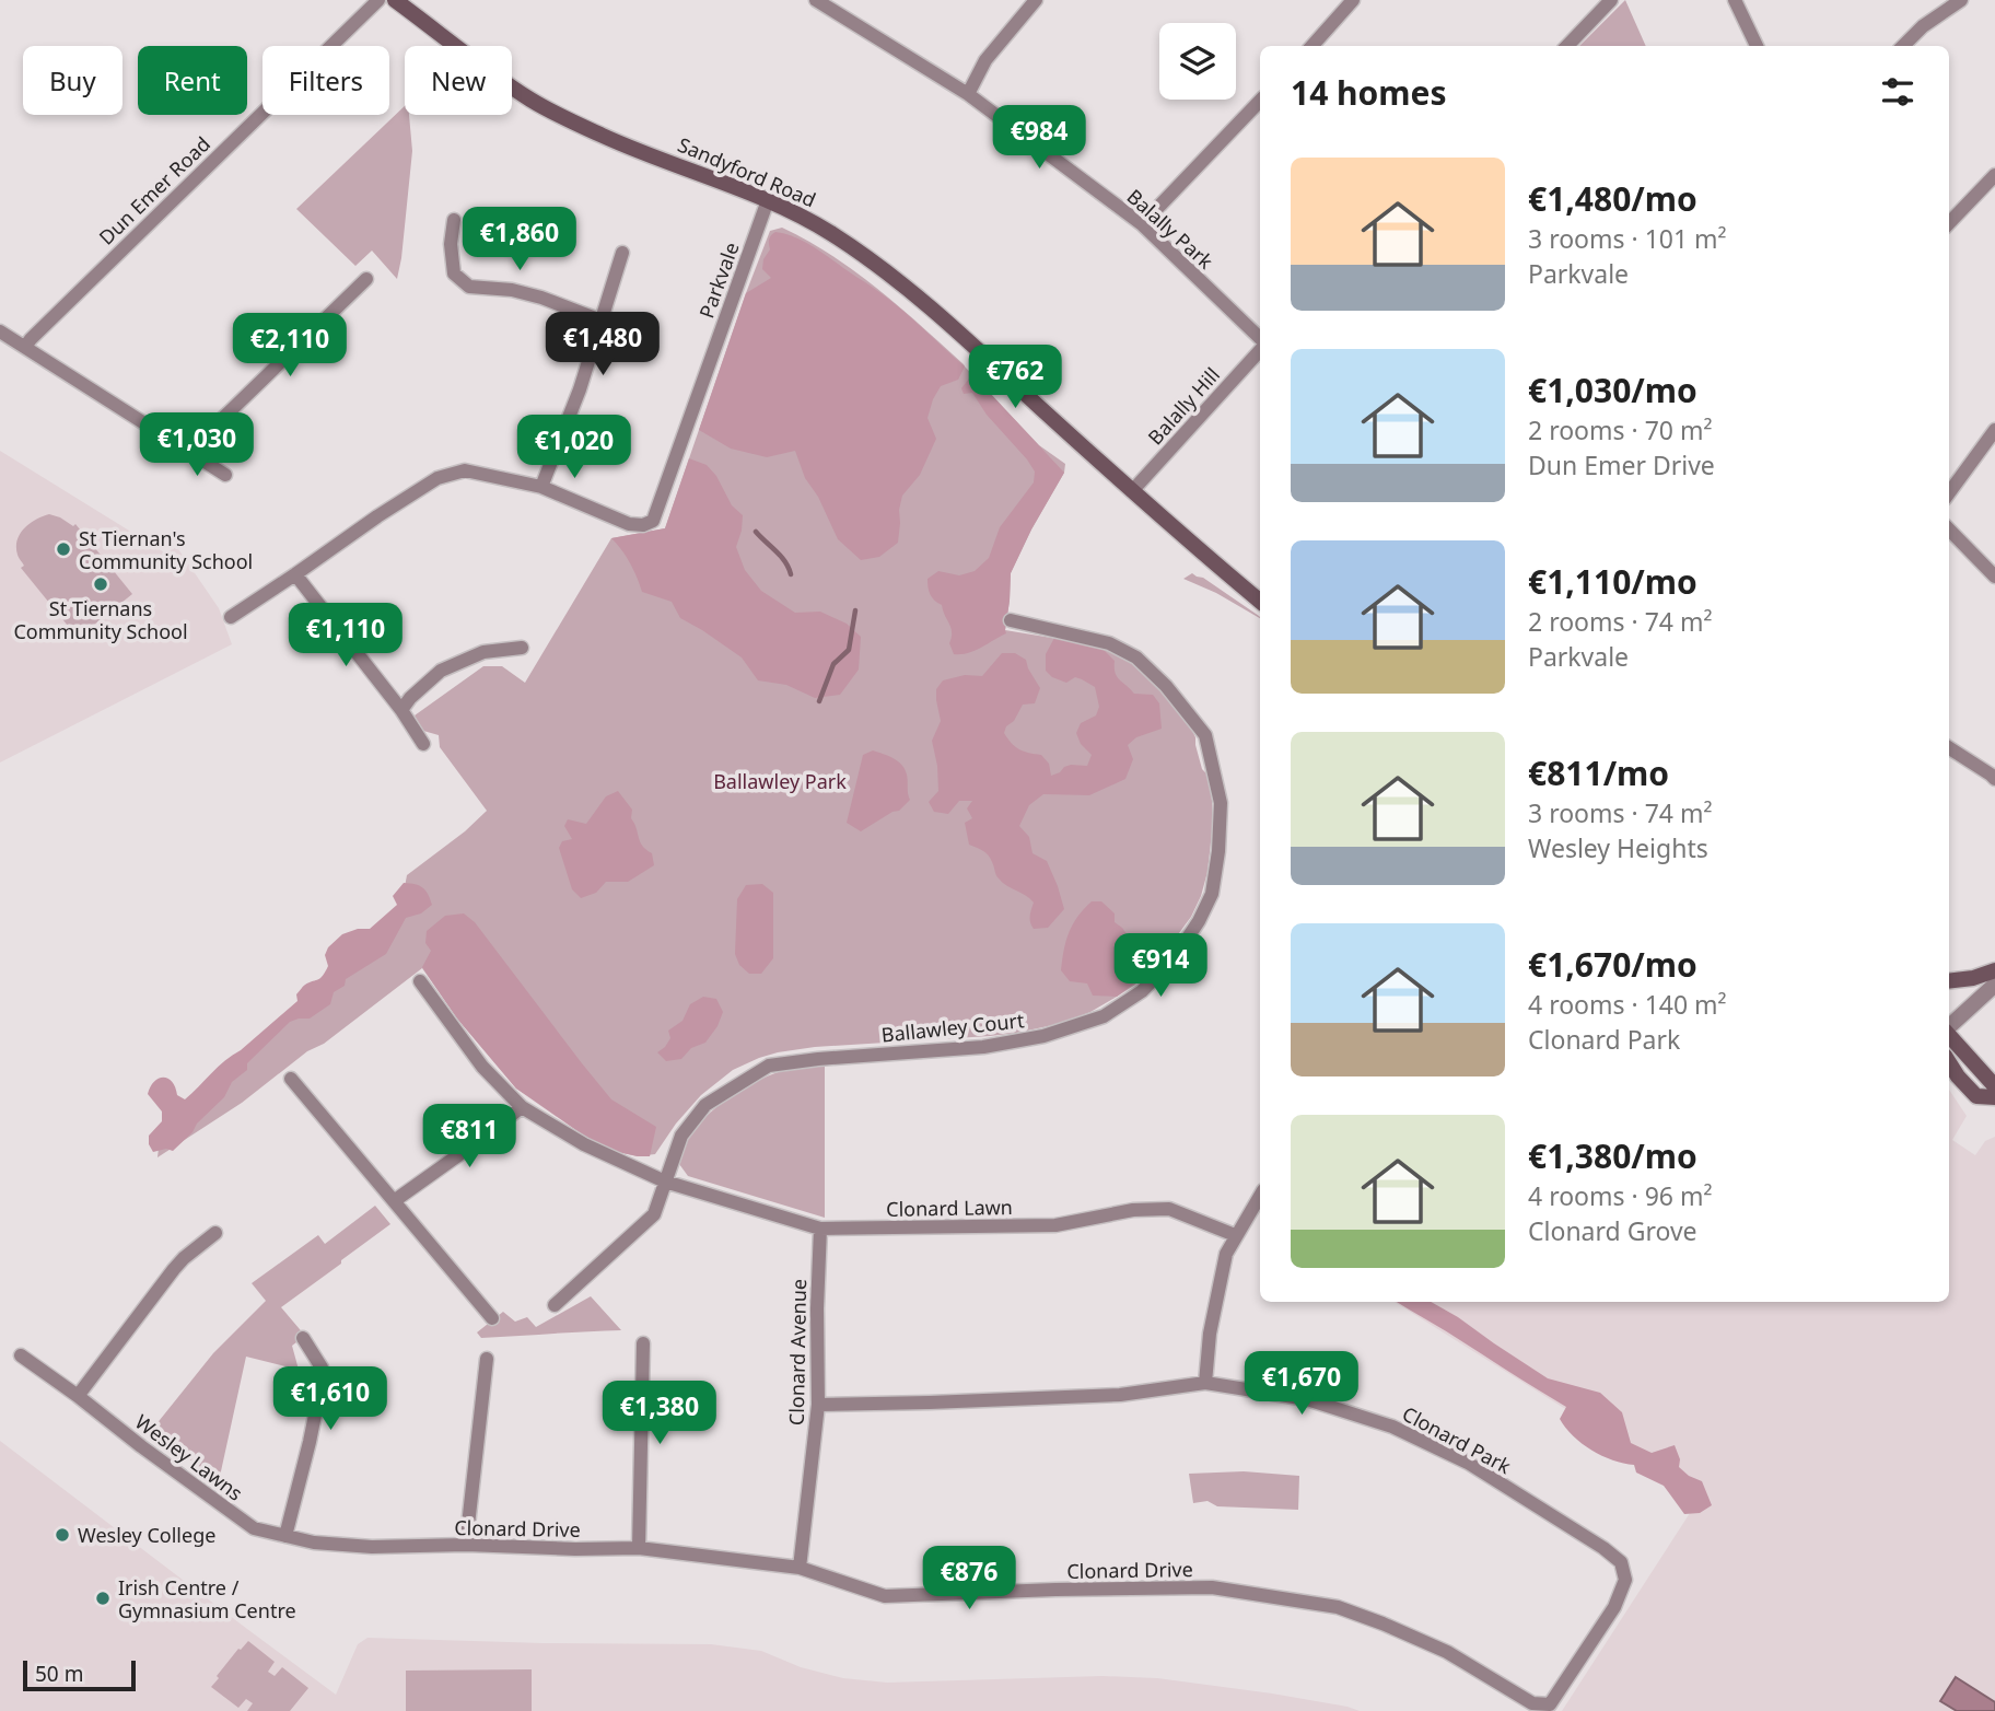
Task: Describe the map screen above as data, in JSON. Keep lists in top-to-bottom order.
{
  "streets": {
    "main road": ["Sandyford Road"],
    "street": [
      "Dun Emer Road",
      "Balally Park",
      "Parkvale",
      "Balally Hill",
      "Ballawley Court",
      "Clonard Lawn",
      "Clonard Avenue",
      "Clonard Park",
      "Wesley Lawns",
      "Clonard Drive"
    ]
  },
  "crossings": [
    ["Sandyford Road", "Parkvale"],
    ["Sandyford Road", "Balally Hill"],
    ["Ballawley Court", "Clonard Lawn"],
    ["Clonard Lawn", "Clonard Avenue"],
    ["Clonard Avenue", "Clonard Park"],
    ["Clonard Avenue", "Clonard Drive"],
    ["Clonard Park", "Clonard Drive"],
    ["Wesley Lawns", "Clonard Drive"]
  ],
  "parks": ["Ballawley Park"],
  "places": [
    "St Tiernan's Community School",
    "St Tiernans Community School",
    "Wesley College",
    "Irish Centre / Gymnasium Centre"
  ],
  "scale_bar": "50 m",
  "page": {
    "chip": [
      "Buy",
      "Rent",
      "Filters",
      "New"
    ],
    "heading": "14 homes",
    "price": [
      "€984",
      "€1,860",
      "€1,480",
      "€2,110",
      "€762",
      "€1,030",
      "€1,020",
      "€1,110",
      "€914",
      "€811",
      "€1,670",
      "€1,610",
      "€1,380",
      "€876"
    ],
    "list": [
      {
        "name": "€1,480/mo",
        "note": "3 rooms · 101 m² · Parkvale"
      },
      {
        "name": "€1,030/mo",
        "note": "2 rooms · 70 m² · Dun Emer Drive"
      },
      {
        "name": "€1,110/mo",
        "note": "2 rooms · 74 m² · Parkvale"
      },
      {
        "name": "€811/mo",
        "note": "3 rooms · 74 m² · Wesley Heights"
      },
      {
        "name": "€1,670/mo",
        "note": "4 rooms · 140 m² · Clonard Park"
      },
      {
        "name": "€1,380/mo",
        "note": "4 rooms · 96 m² · Clonard Grove"
      }
    ],
    "scale": "50 m"
  }
}
